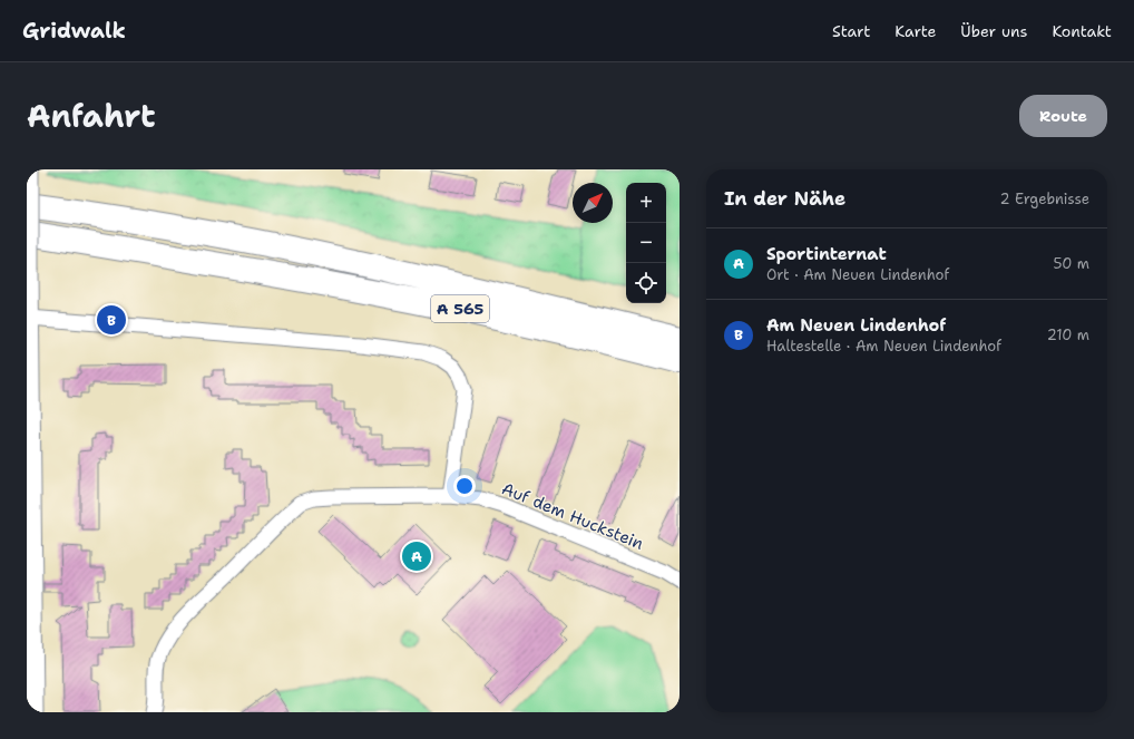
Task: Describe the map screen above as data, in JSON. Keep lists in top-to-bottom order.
{
  "streets": {
    "highway": ["A 565"],
    "street": ["Auf dem Huckstein"]
  },
  "north": "top right",
  "page": {
    "header": "Gridwalk",
    "nav": [
      "Start",
      "Karte",
      "Über uns",
      "Kontakt"
    ],
    "title": "Anfahrt",
    "buttons": "Route",
    "heading": ["In der Nähe", "2 Ergebnisse"],
    "map_buttons": ["+", "−"],
    "list": [
      {
        "mark": "A",
        "name": "Sportinternat",
        "note": "Ort · Am Neuen Lindenhof",
        "value": "50 m"
      },
      {
        "mark": "B",
        "name": "Am Neuen Lindenhof",
        "note": "Haltestelle · Am Neuen Lindenhof",
        "value": "210 m"
      }
    ],
    "pins": ["B", "A"]
  }
}
